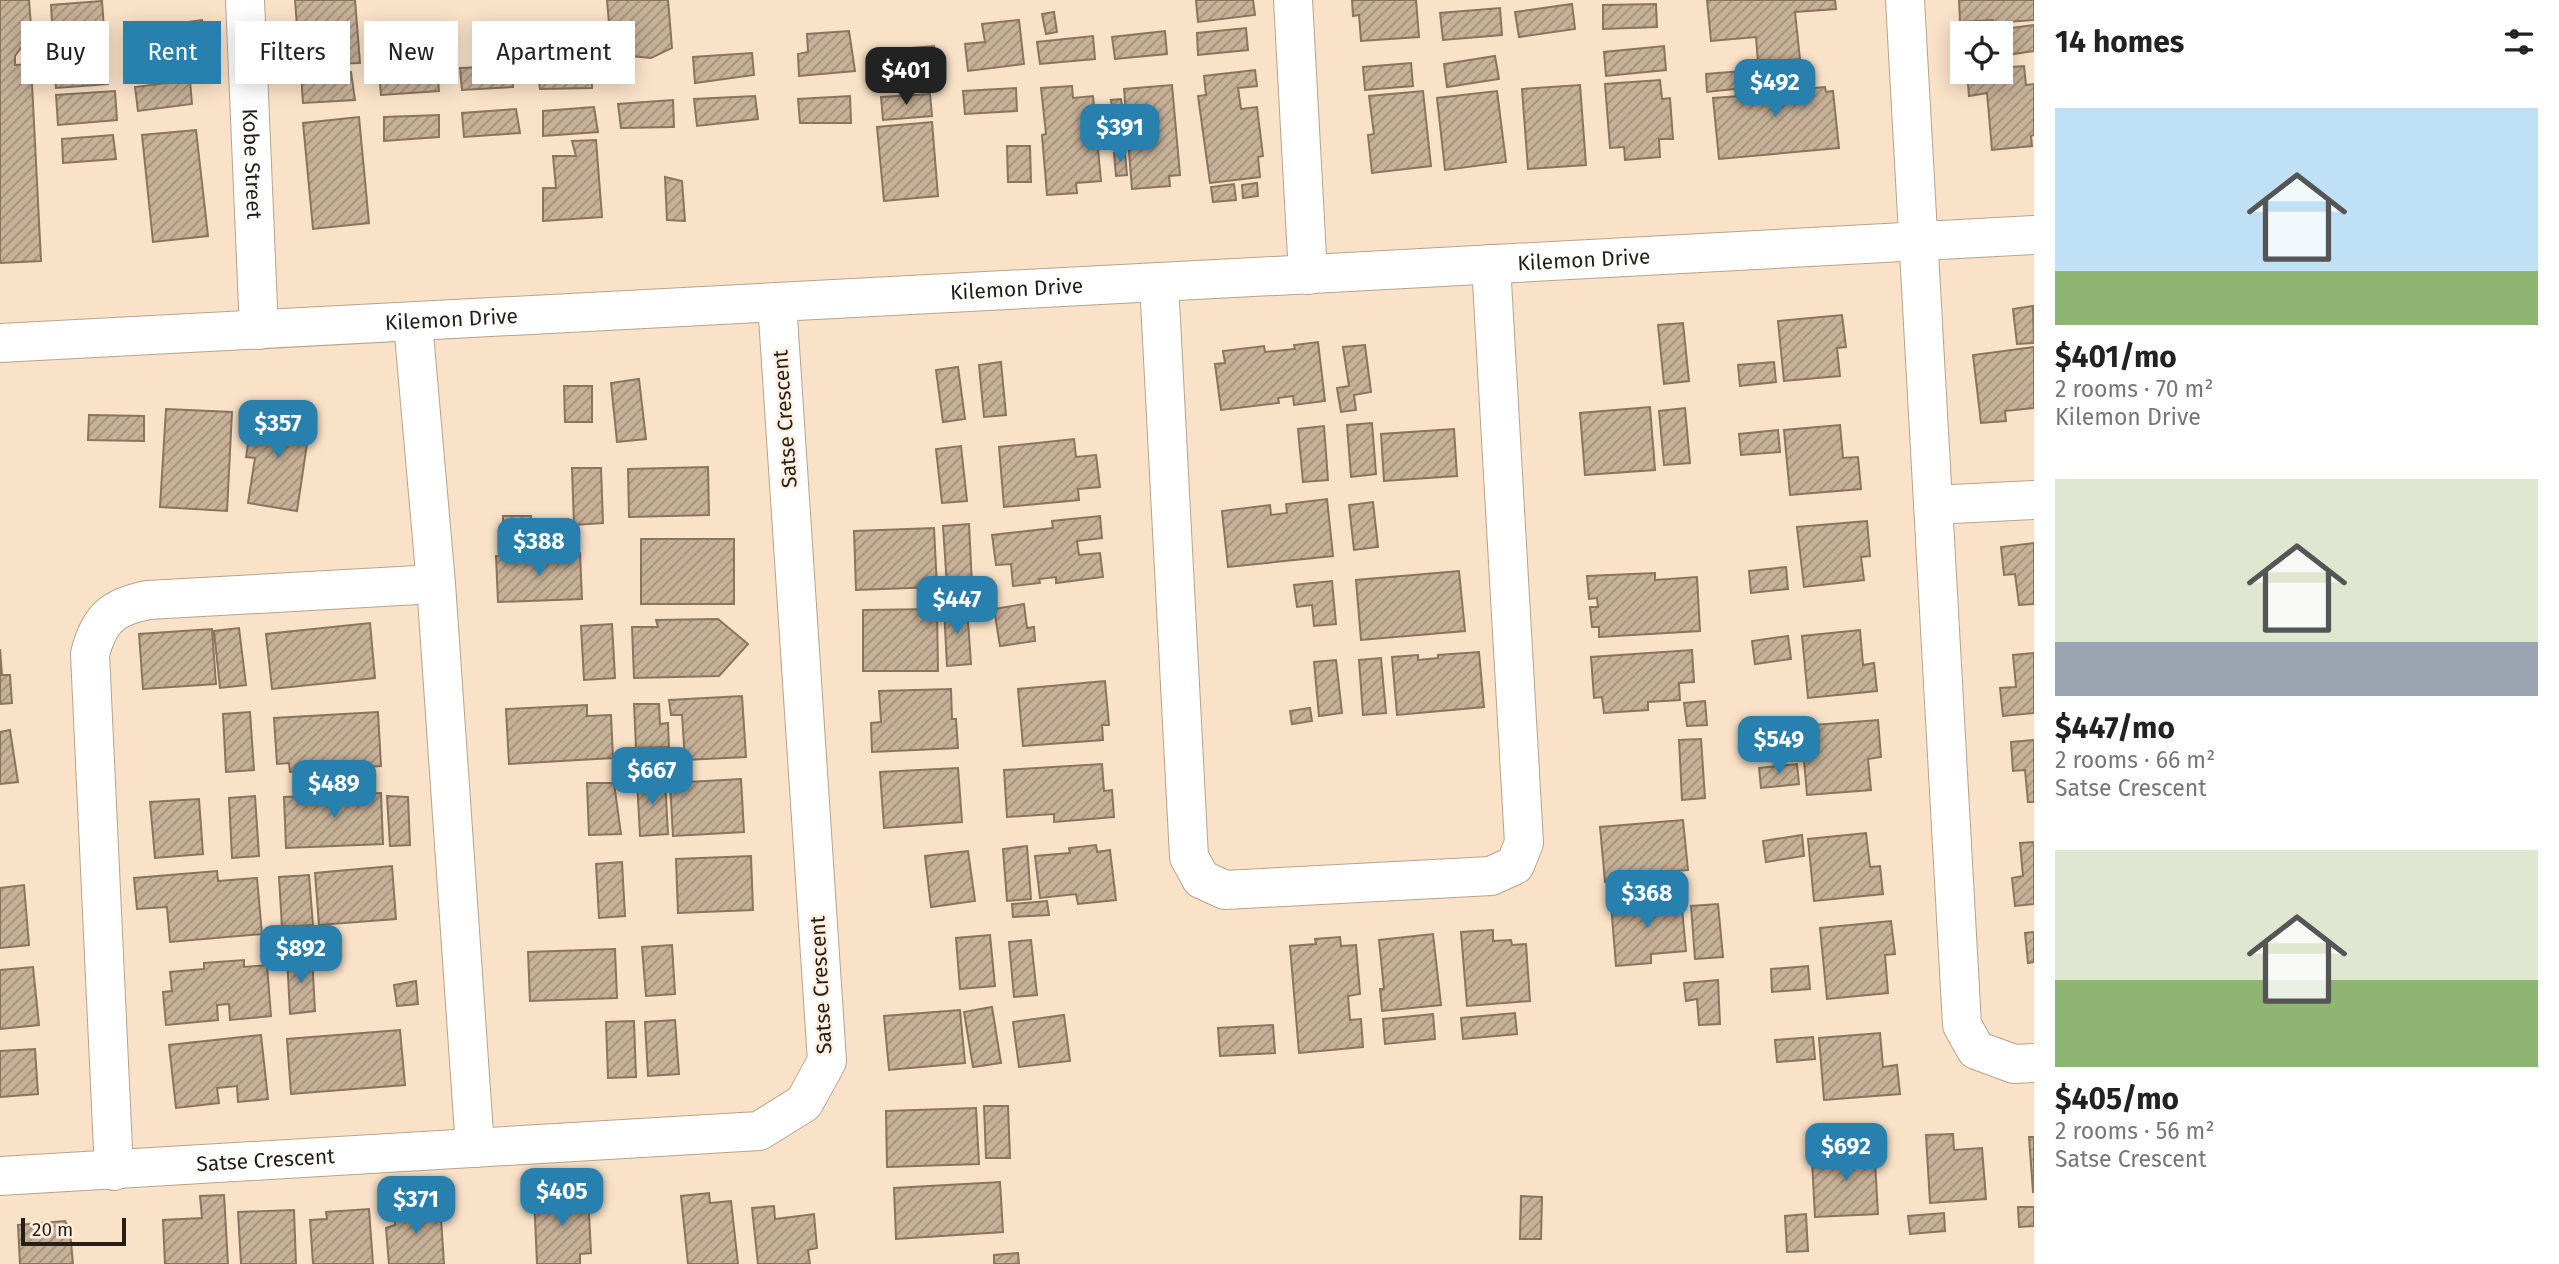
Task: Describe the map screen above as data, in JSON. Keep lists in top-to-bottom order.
{
  "streets": {
    "street": ["Kobe Street", "Kilemon Drive", "Satse Crescent"]
  },
  "crossings": [
    ["Kobe Street", "Kilemon Drive"],
    ["Kilemon Drive", "Satse Crescent"]
  ],
  "scale_bar": "20 m",
  "page": {
    "heading": "14 homes",
    "chip": [
      "Buy",
      "Rent",
      "Filters",
      "New",
      "Apartment"
    ],
    "price": [
      "$401",
      "$492",
      "$391",
      "$357",
      "$388",
      "$447",
      "$549",
      "$667",
      "$489",
      "$368",
      "$892",
      "$692",
      "$405",
      "$371"
    ],
    "list": [
      {
        "name": "$401/mo",
        "note": "2 rooms · 70 m² · Kilemon Drive"
      },
      {
        "name": "$447/mo",
        "note": "2 rooms · 66 m² · Satse Crescent"
      },
      {
        "name": "$405/mo",
        "note": "2 rooms · 56 m² · Satse Crescent"
      }
    ],
    "scale": "20 m"
  }
}
